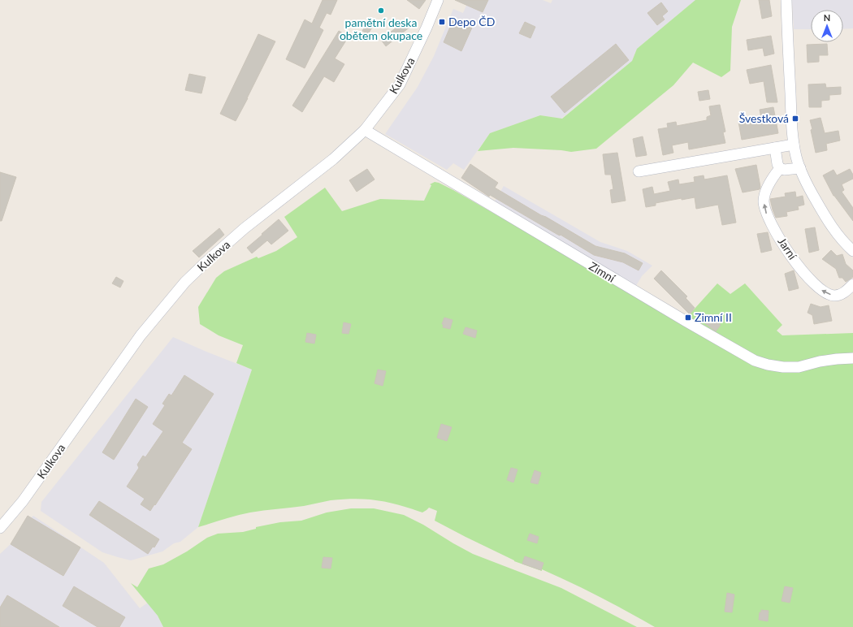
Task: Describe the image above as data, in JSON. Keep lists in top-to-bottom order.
{
  "streets": {
    "street": ["Kulkova", "Jarní", "Zimní"]
  },
  "crossings": [
    ["Kulkova", "Zimní"]
  ],
  "places": {
    "other": ["pamětní deska obětem okupace"],
    "transit": ["Depo ČD", "Švestková", "Zimní II"]
  },
  "north": "top"
}
